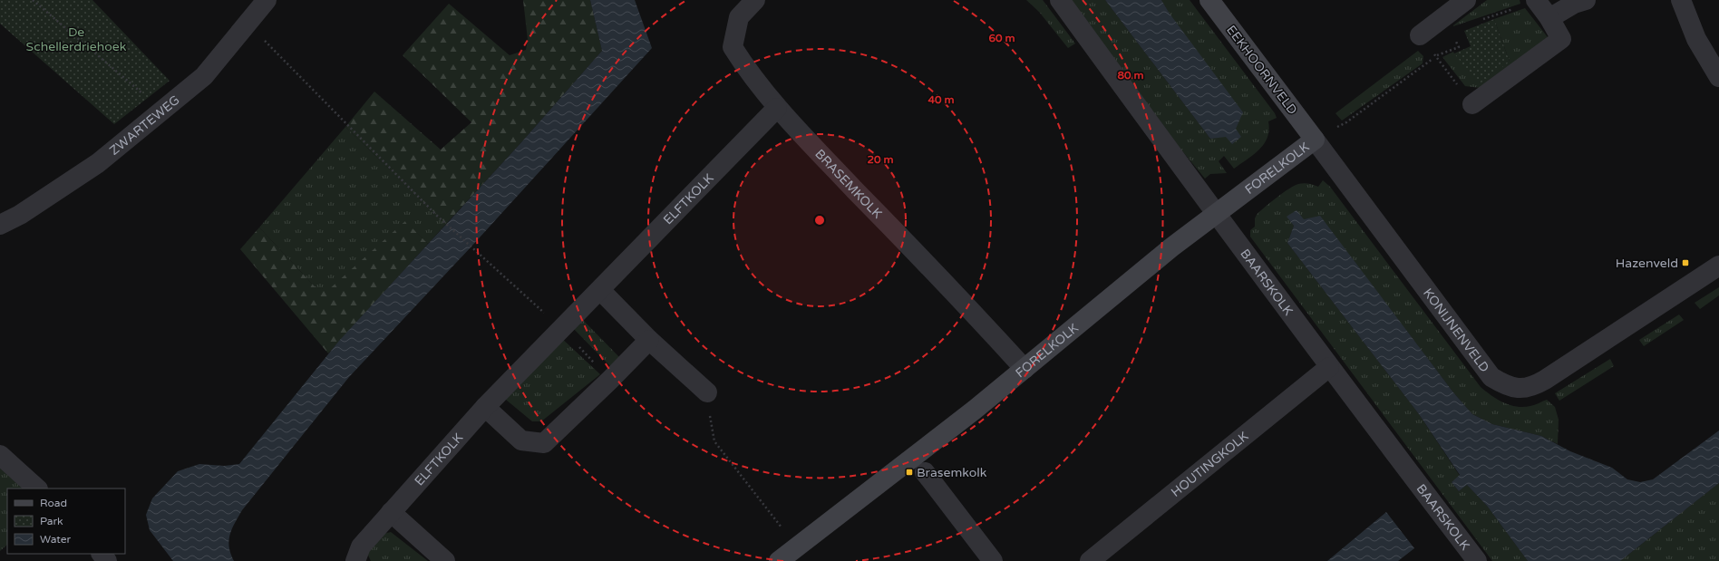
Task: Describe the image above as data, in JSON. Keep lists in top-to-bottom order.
{
  "streets": {
    "street": [
      "EEKHOORNVELD",
      "ZWARTEWEG",
      "FORELKOLK",
      "BRASEMKOLK",
      "ELFTKOLK",
      "BAARSKOLK",
      "KONIJNENVELD",
      "HOUTINGKOLK"
    ]
  },
  "crossings": [
    ["EEKHOORNVELD", "FORELKOLK"],
    ["EEKHOORNVELD", "KONIJNENVELD"],
    ["FORELKOLK", "BRASEMKOLK"],
    ["FORELKOLK", "BAARSKOLK"],
    ["FORELKOLK", "KONIJNENVELD"],
    ["BRASEMKOLK", "ELFTKOLK"],
    ["BAARSKOLK", "HOUTINGKOLK"]
  ],
  "parks": ["De Schellerdriehoek"],
  "places": {
    "transit": ["Hazenveld", "Brasemkolk"]
  },
  "legend": ["Road", "Park", "Water"],
  "rings": [
    "60 m",
    "80 m",
    "40 m",
    "20 m"
  ]
}
